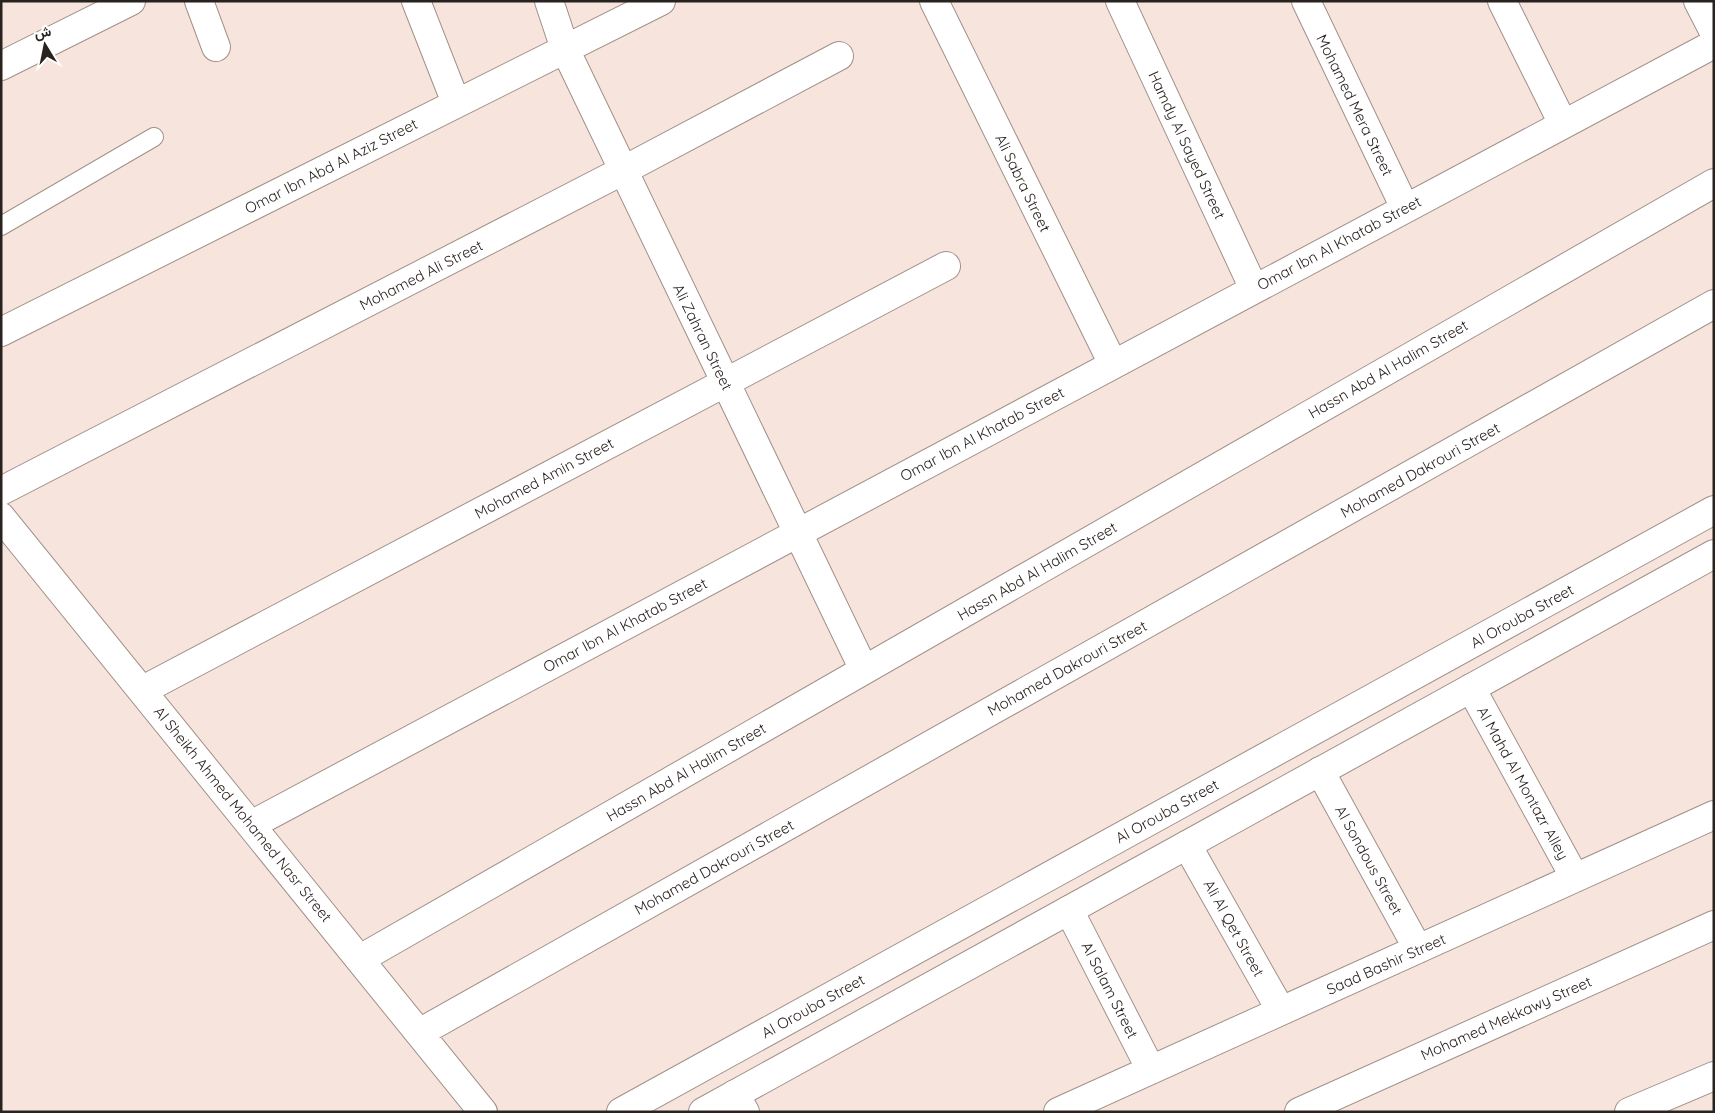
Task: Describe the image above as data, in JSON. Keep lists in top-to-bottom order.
{
  "streets": {
    "street": [
      "Mohamed Mera Street",
      "Hamdy Al Sayed Street",
      "Omar Ibn Abd Al Aziz Street",
      "Ali Sabra Street",
      "Omar Ibn Al Khatab Street",
      "Mohamed Ali Street",
      "Ali Zahran Street",
      "Hassn Abd Al Halim Street",
      "Mohamed Dakrouri Street",
      "Mohamed Amin Street",
      "Al Orouba Street",
      "Al Mahd Al Montazr Alley",
      "Al Sheikh Ahmed Mohamed Nasr Street",
      "Al Sondous Street",
      "Ali Al Qet Street",
      "Saad Bashir Street",
      "Al Salam Street",
      "Mohamed Mekkawy Street"
    ]
  },
  "crossings": [
    ["Mohamed Mera Street", "Omar Ibn Al Khatab Street"],
    ["Hamdy Al Sayed Street", "Omar Ibn Al Khatab Street"],
    ["Omar Ibn Abd Al Aziz Street", "Ali Zahran Street"],
    ["Ali Sabra Street", "Omar Ibn Al Khatab Street"],
    ["Omar Ibn Al Khatab Street", "Ali Zahran Street"],
    ["Omar Ibn Al Khatab Street", "Al Sheikh Ahmed Mohamed Nasr Street"],
    ["Mohamed Ali Street", "Ali Zahran Street"],
    ["Ali Zahran Street", "Hassn Abd Al Halim Street"],
    ["Ali Zahran Street", "Mohamed Amin Street"],
    ["Hassn Abd Al Halim Street", "Al Sheikh Ahmed Mohamed Nasr Street"],
    ["Mohamed Dakrouri Street", "Al Sheikh Ahmed Mohamed Nasr Street"],
    ["Mohamed Amin Street", "Al Sheikh Ahmed Mohamed Nasr Street"],
    ["Al Mahd Al Montazr Alley", "Saad Bashir Street"],
    ["Al Sondous Street", "Saad Bashir Street"],
    ["Ali Al Qet Street", "Saad Bashir Street"],
    ["Saad Bashir Street", "Al Salam Street"]
  ],
  "north": "top"
}
